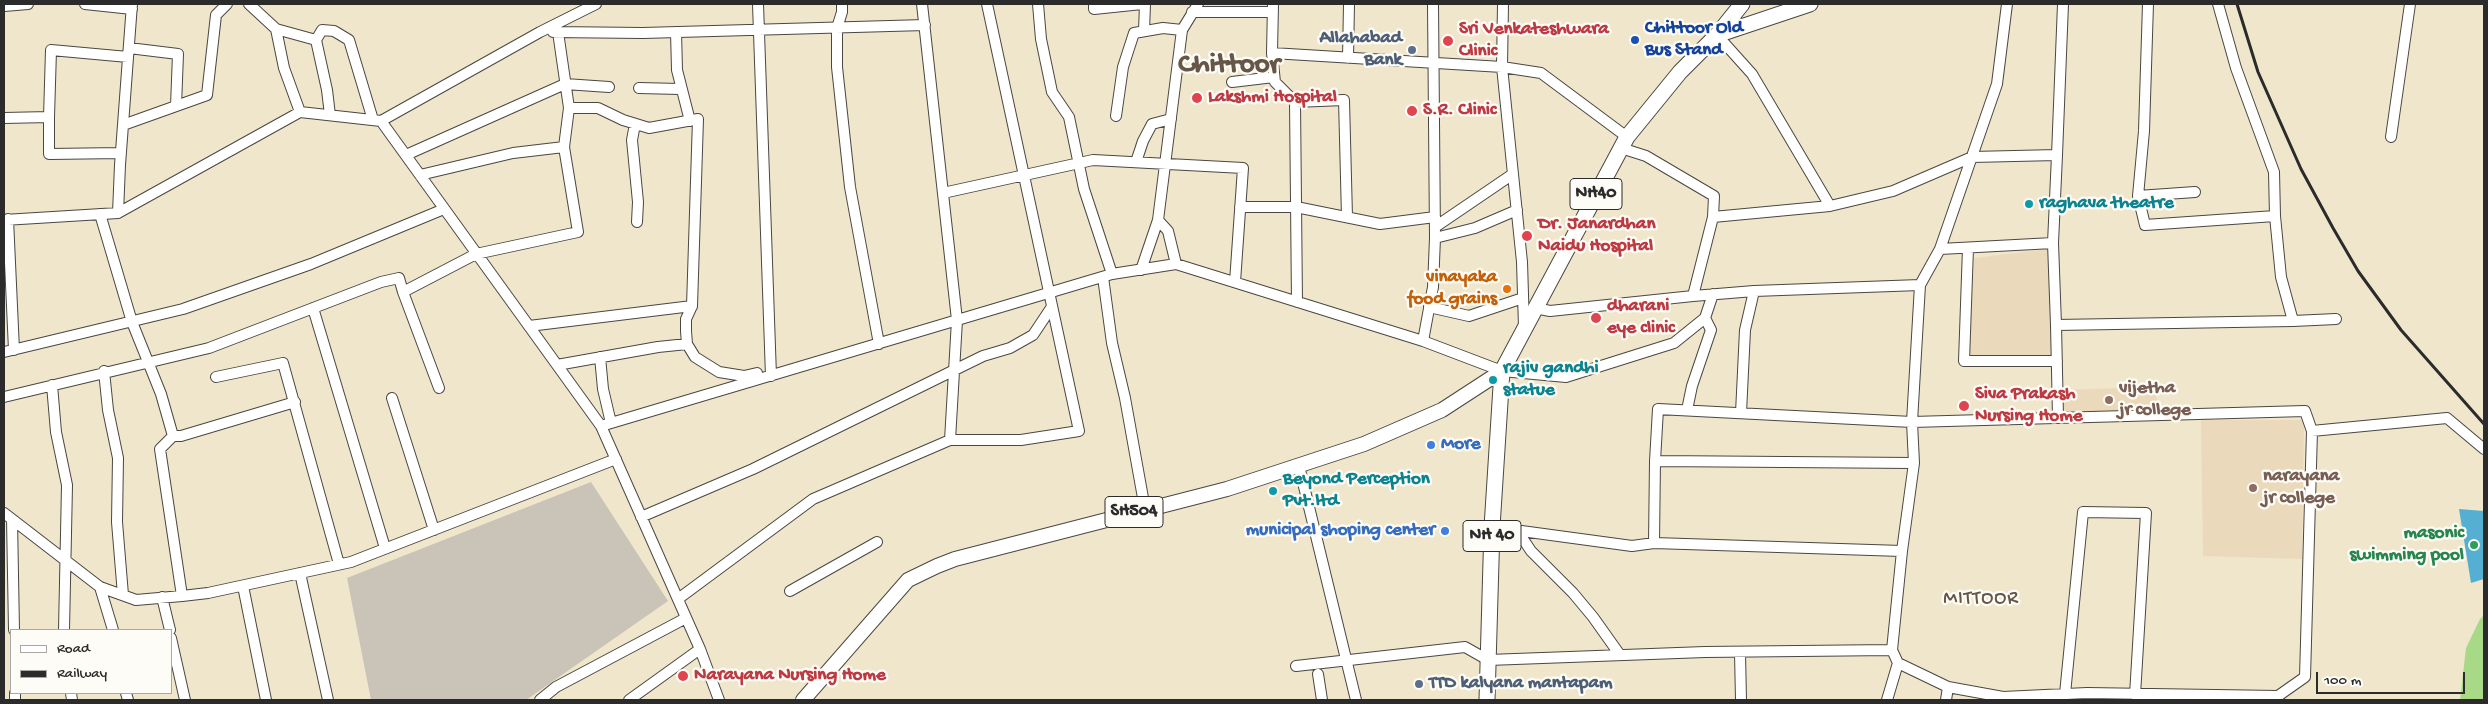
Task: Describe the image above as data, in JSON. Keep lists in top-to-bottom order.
{
  "streets": {
    "highway": ["NH40", "NH 40"],
    "main road": ["SH504"]
  },
  "crossings": [
    ["NH40", "SH504"],
    ["NH40", "NH 40"],
    ["SH504", "NH 40"]
  ],
  "districts": ["Chittoor", "MITTOOR"],
  "places": [
    "Chittoor Old Bus Stand",
    "Sri Venkateshwara Clinic",
    "Allahabad Bank",
    "Lakshmi Hospital",
    "S.R. Clinic",
    "raghava theatre",
    "Dr. Janardhan Naidu Hospital",
    "vinayaka food grains",
    "dharani eye clinic",
    "rajiv gandhi statue",
    "vijetha jr college",
    "Siva Prakash Nursing Home",
    "More",
    "narayana jr college",
    "Beyond Perception Pvt.ltd",
    "municipal shoping center",
    "masonic swimming pool",
    "Narayana Nursing Home",
    "TTD kalyana mantapam"
  ],
  "legend": ["Road", "Railway"],
  "scale_bar": "100 m"
}
